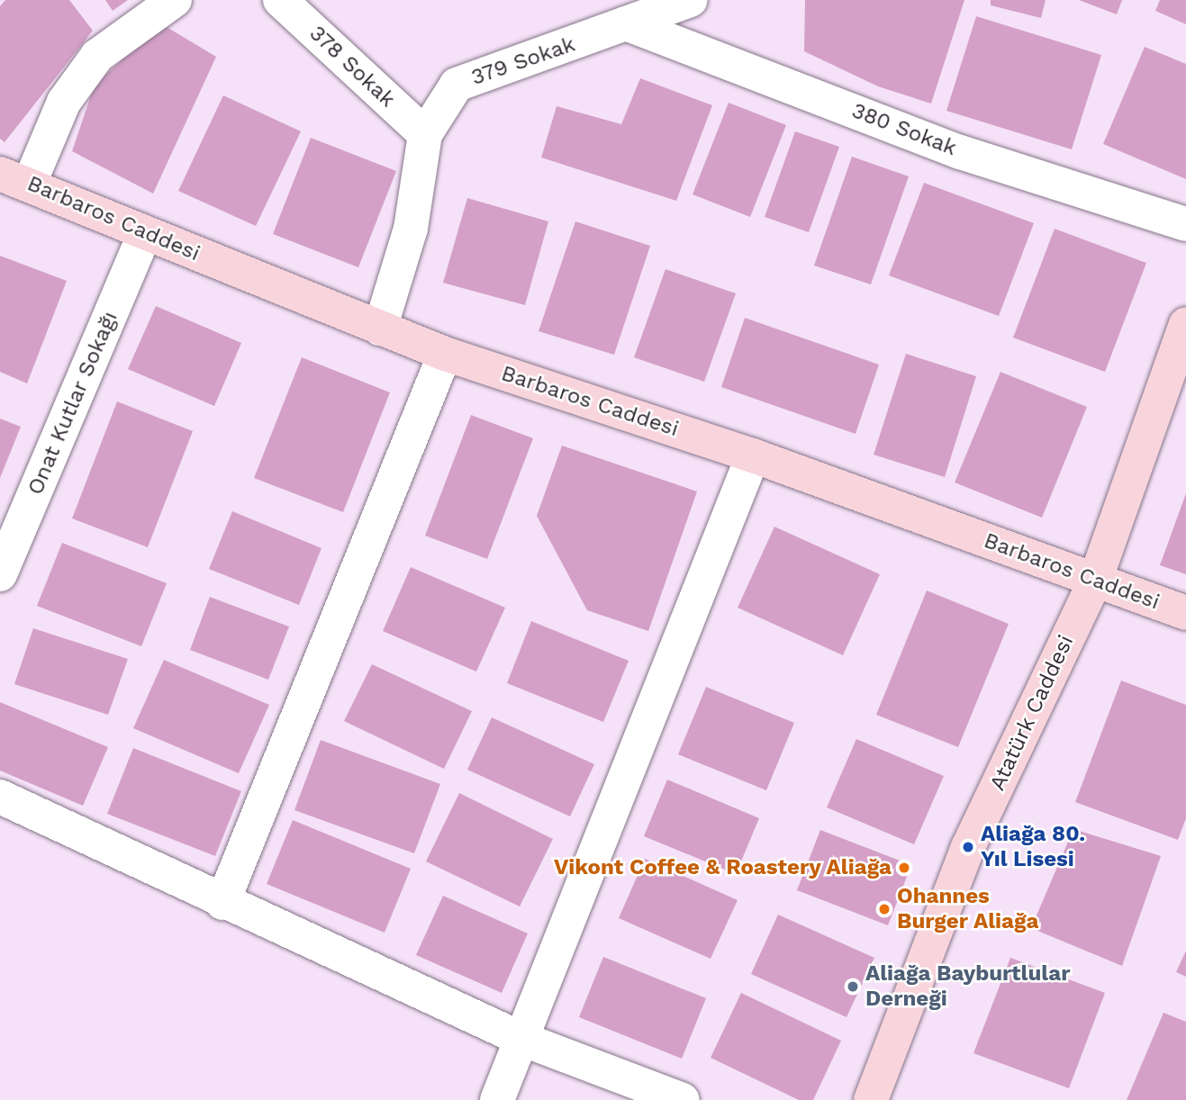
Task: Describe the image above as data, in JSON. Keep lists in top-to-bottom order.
{
  "streets": {
    "street": [
      "379 Sokak",
      "378 Sokak",
      "380 Sokak",
      "Barbaros Caddesi",
      "Onat Kutlar Sokağı",
      "Atatürk Caddesi"
    ]
  },
  "crossings": [
    ["379 Sokak", "378 Sokak"],
    ["379 Sokak", "380 Sokak"],
    ["379 Sokak", "Barbaros Caddesi"],
    ["Barbaros Caddesi", "Onat Kutlar Sokağı"],
    ["Barbaros Caddesi", "Atatürk Caddesi"]
  ],
  "places": [
    "Aliağa 80. Yıl Lisesi",
    "Vikont Coffee & Roastery Aliağa",
    "Ohannes Burger Aliağa",
    "Aliağa Bayburtlular Derneği"
  ]
}
